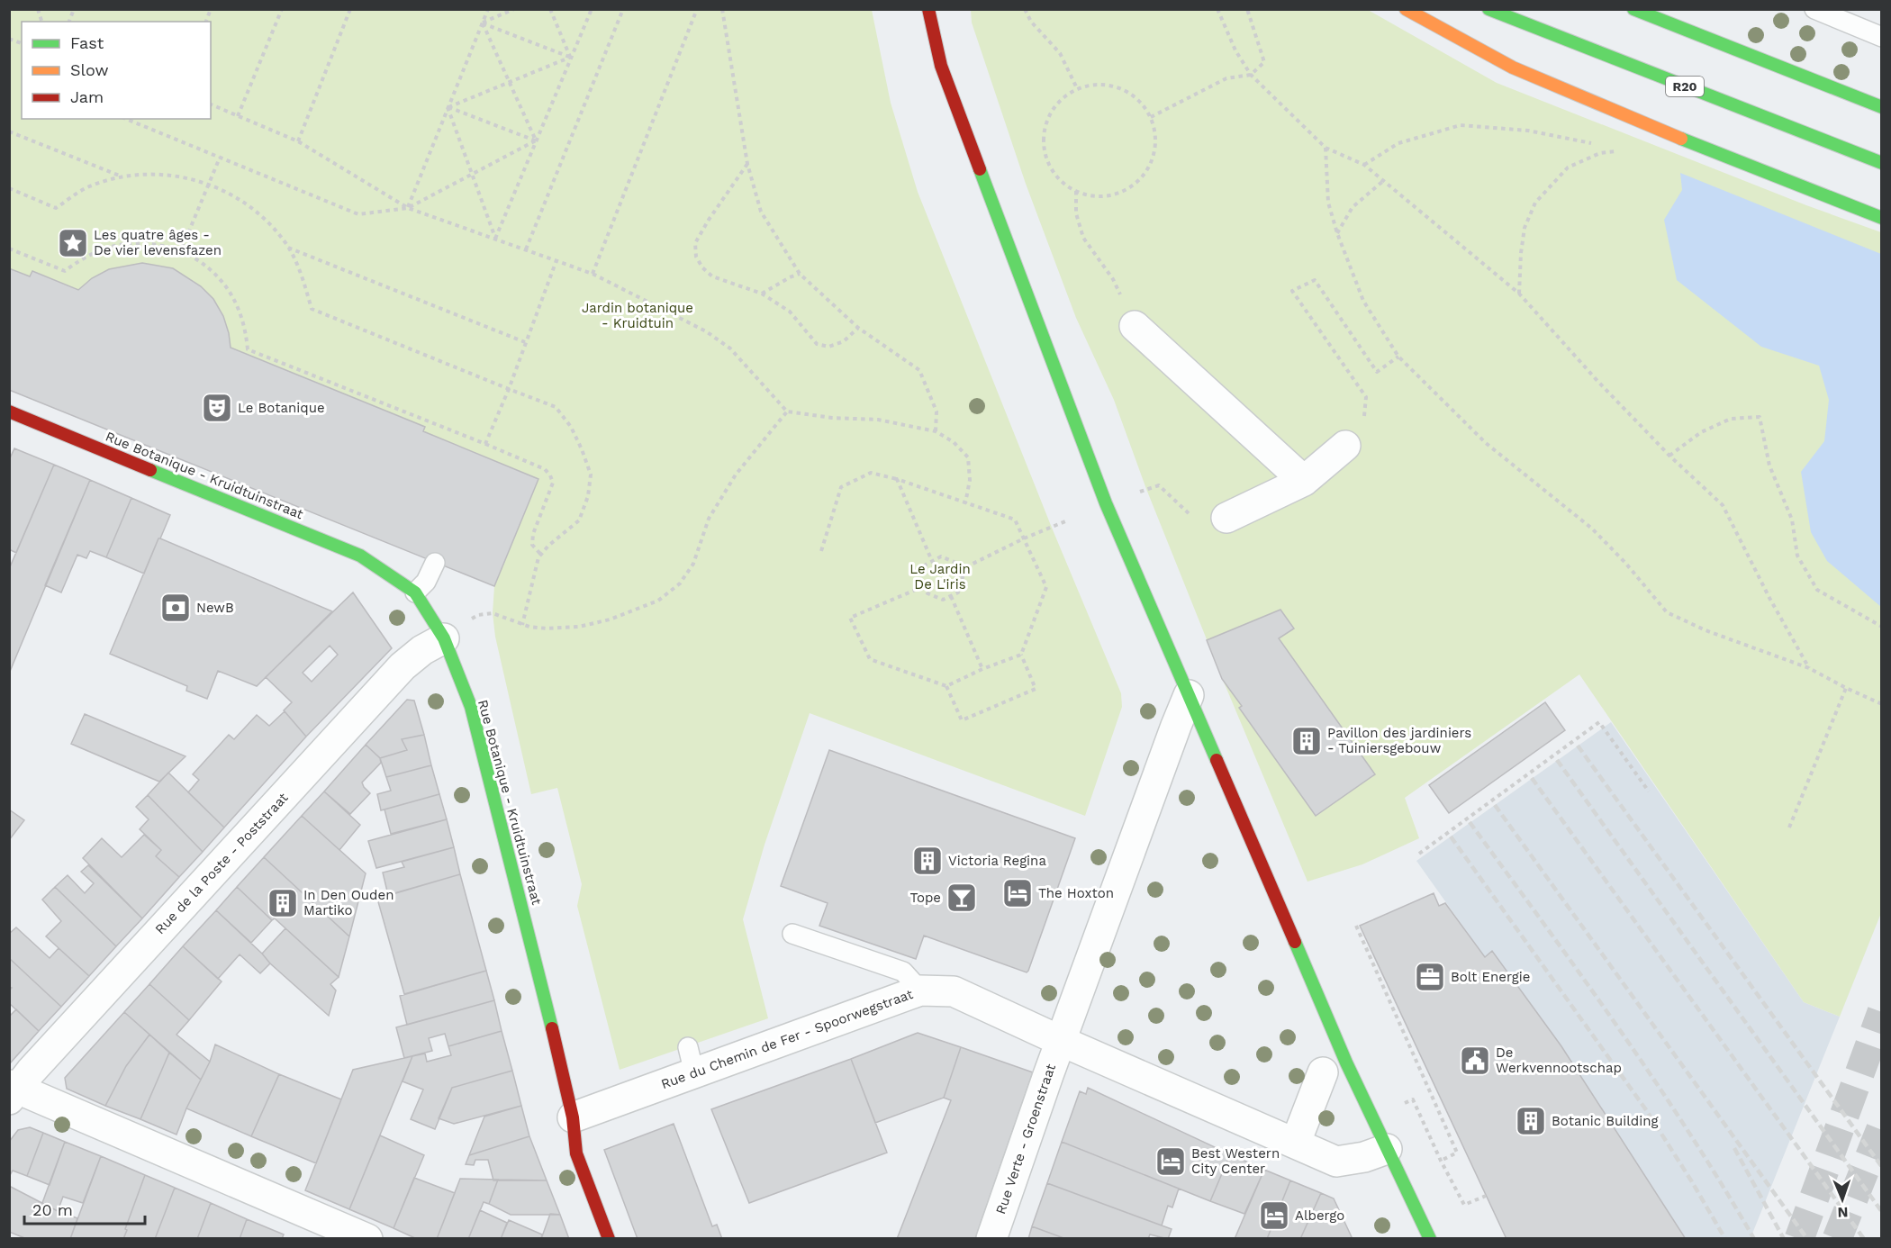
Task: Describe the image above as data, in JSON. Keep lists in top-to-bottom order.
{
  "streets": {
    "main road": ["R20", "Rue Botanique - Kruidtuinstraat"],
    "street": ["Rue de la Poste - Poststraat", "Rue du Chemin de Fer - Spoorwegstraat", "Rue Verte - Groenstraat"]
  },
  "crossings": [
    ["Rue Botanique - Kruidtuinstraat", "Rue de la Poste - Poststraat"],
    ["Rue Botanique - Kruidtuinstraat", "Rue du Chemin de Fer - Spoorwegstraat"],
    ["Rue du Chemin de Fer - Spoorwegstraat", "Rue Verte - Groenstraat"]
  ],
  "parks": ["Jardin botanique - Kruidtuin", "Le Jardin De L'iris"],
  "places": {
    "place": ["Les quatre âges - De vier levensfazen"],
    "theatre": ["Le Botanique"],
    "bank": ["NewB"],
    "building": [
      "Pavillon des jardiniers - Tuiniersgebouw",
      "Victoria Regina",
      "In Den Ouden Martiko",
      "Botanic Building"
    ],
    "hotel": ["The Hoxton", "Best Western City Center", "Albergo"],
    "bar": ["Tope"],
    "office": ["Bolt Energie"],
    "public building": ["De Werkvennootschap"]
  },
  "legend": ["Fast", "Slow", "Jam"],
  "scale_bar": "20 m",
  "north": "bottom"
}
